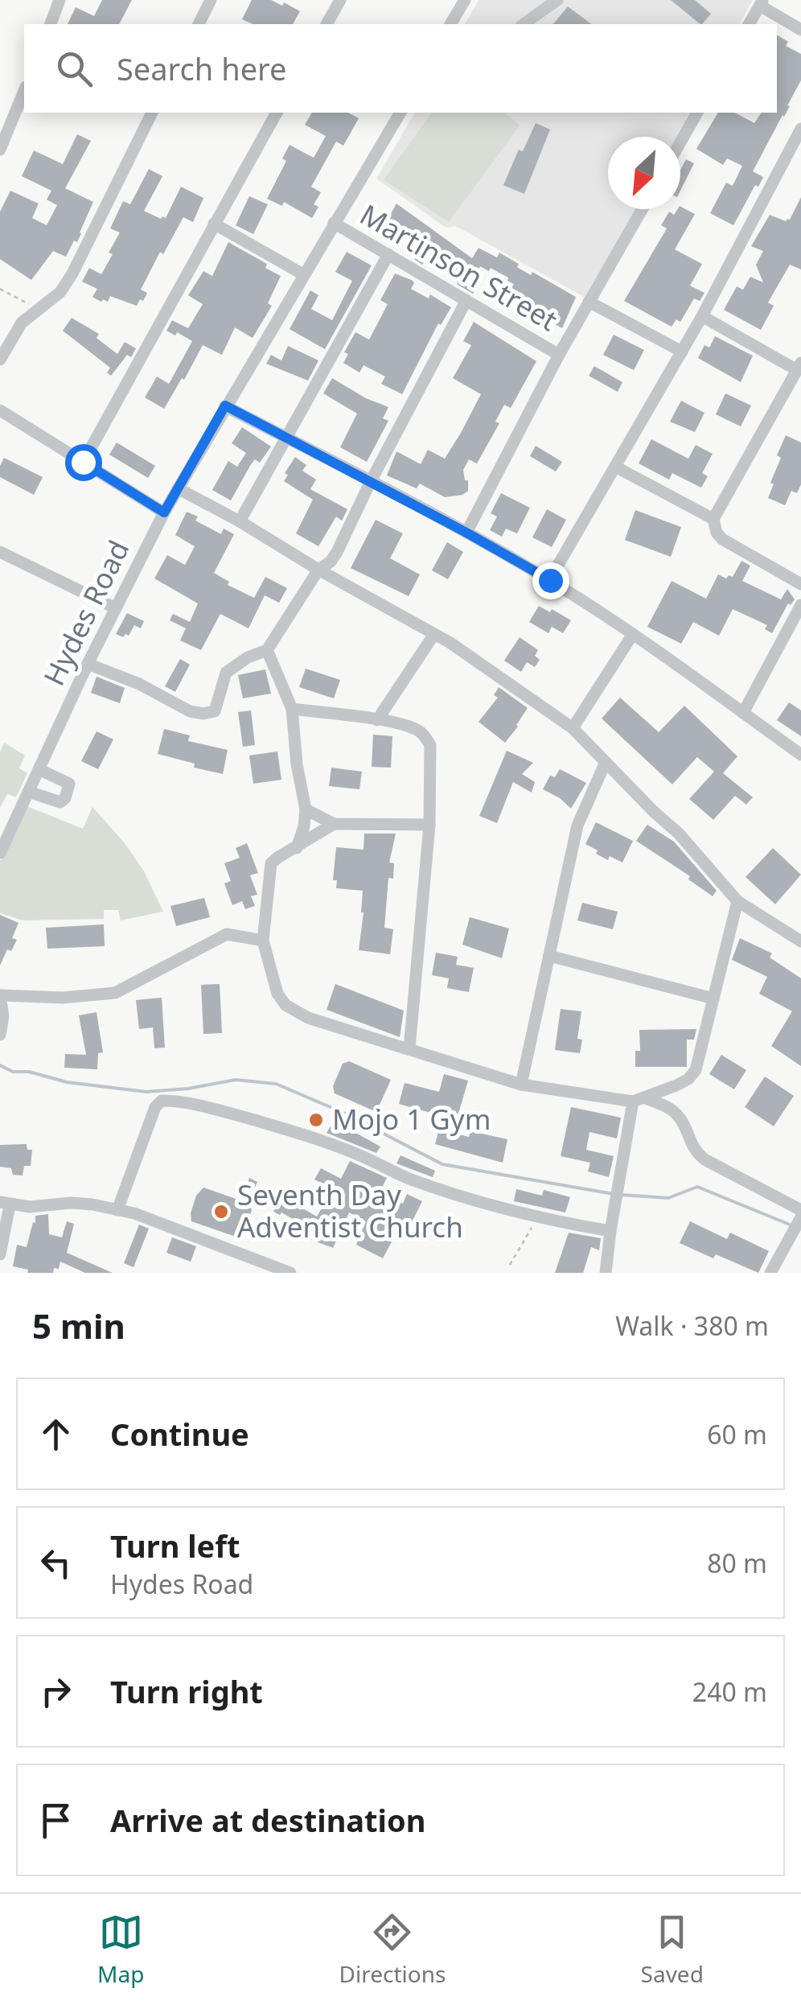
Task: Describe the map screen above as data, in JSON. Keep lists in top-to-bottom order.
{
  "streets": {
    "street": ["Martinson Street", "Hydes Road"]
  },
  "crossings": [
    ["Martinson Street", "Hydes Road"]
  ],
  "places": ["Mojo 1 Gym", "Seventh Day Adventist Church"],
  "north": "bottom left",
  "page": {
    "search": "Search here",
    "heading": ["5 min", "Walk · 380 m"],
    "list": [
      ["Continue", "60 m"],
      ["Turn left", "Hydes Road", "80 m"],
      ["Turn right", "240 m"],
      "Arrive at destination"
    ],
    "nav": ["Map", "Directions", "Saved"]
  }
}
